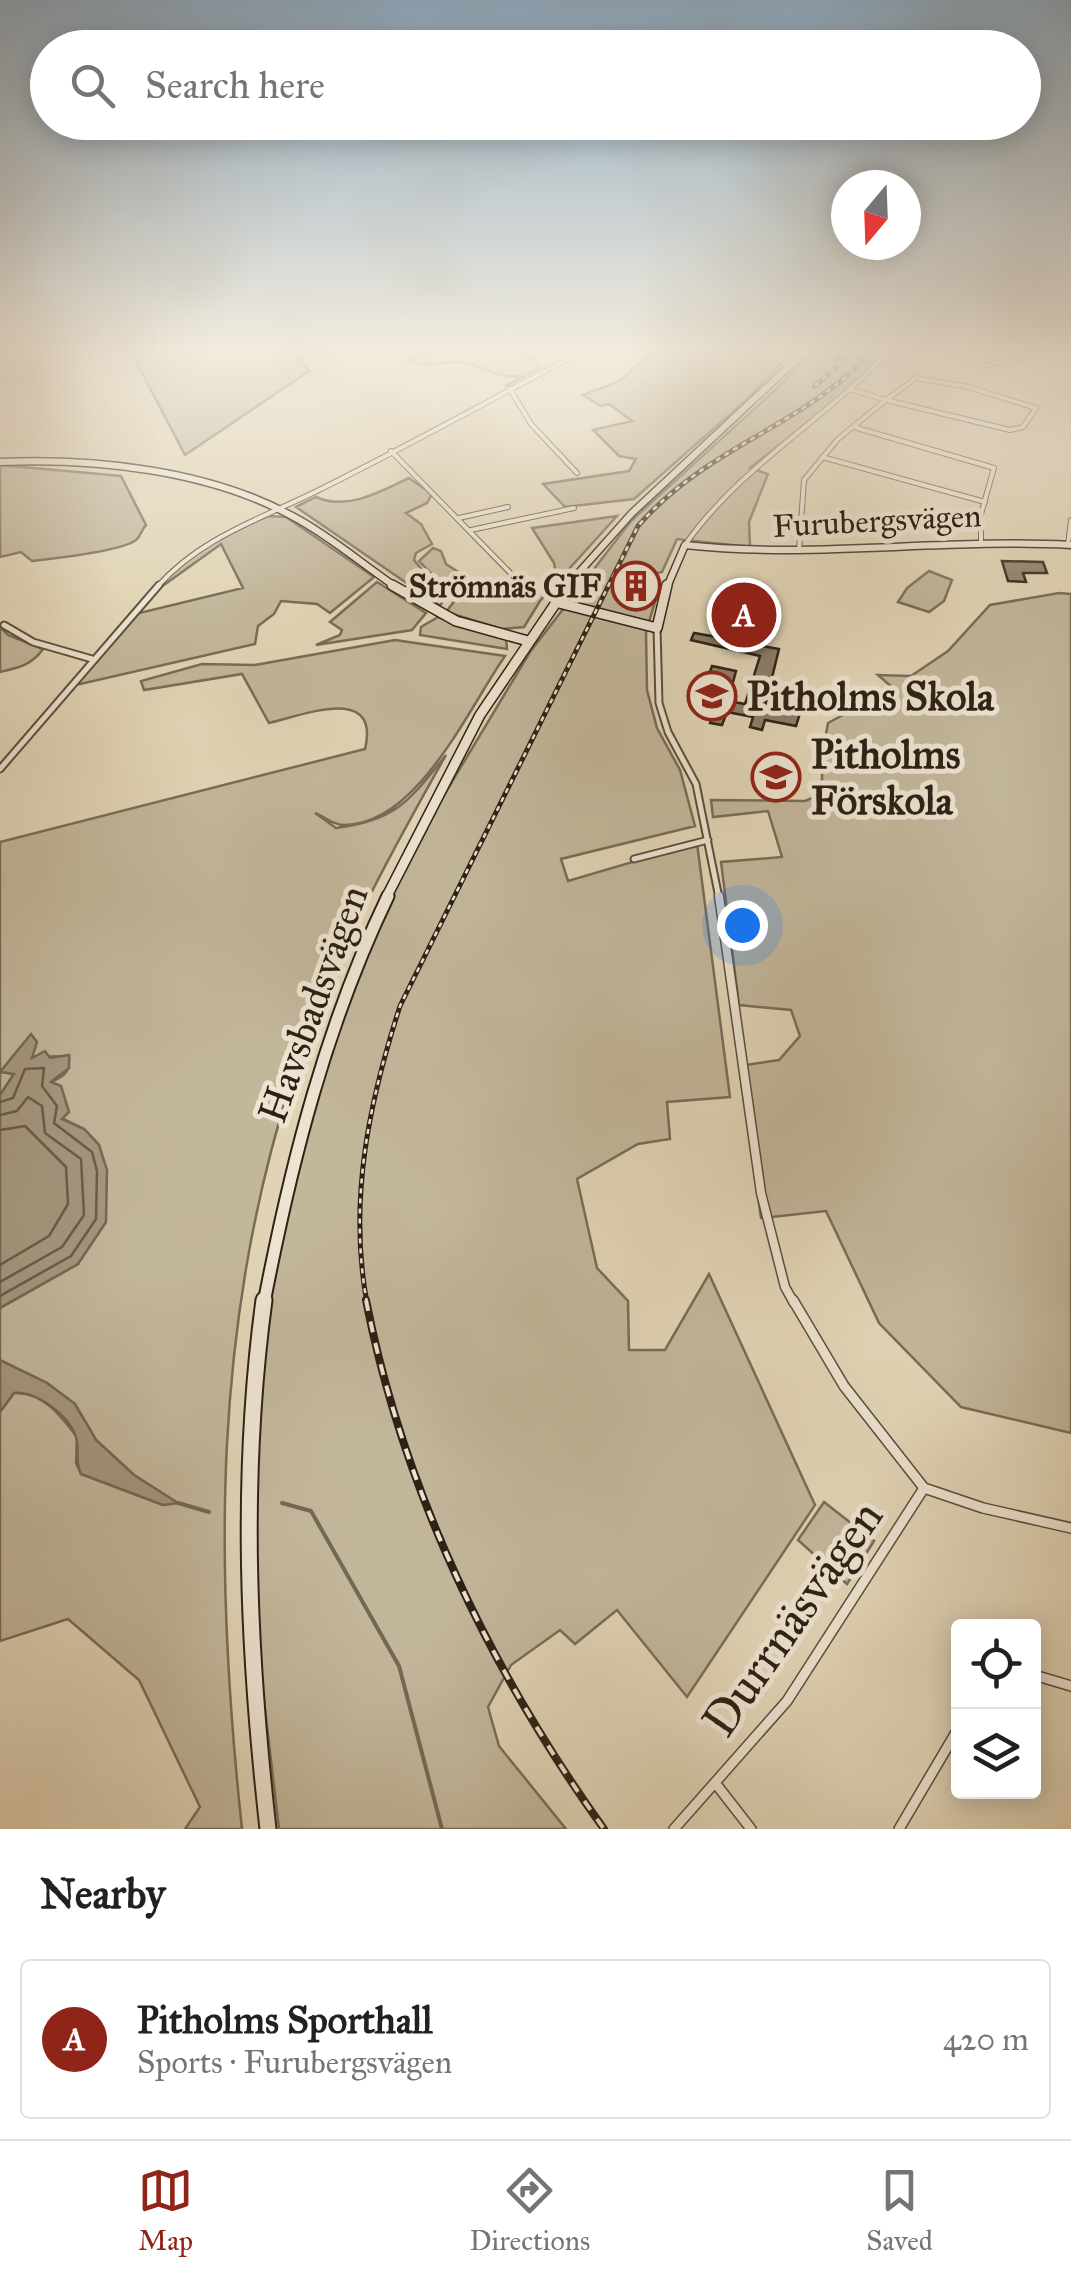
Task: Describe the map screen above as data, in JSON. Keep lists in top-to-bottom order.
{
  "streets": {
    "main road": ["Furubergsvägen", "Havsbadsvägen"],
    "street": ["Durrnäsvägen"]
  },
  "places": {
    "building": ["Strömnäs GIF"],
    "school or university": ["Pitholms Skola", "Pitholms Förskola"]
  },
  "north": "bottom",
  "page": {
    "search": "Search here",
    "pins": "A",
    "heading": "Nearby",
    "list": [
      {
        "mark": "A",
        "name": "Pitholms Sporthall",
        "note": "Sports · Furubergsvägen",
        "value": "420 m"
      }
    ],
    "nav": ["Map", "Directions", "Saved"]
  }
}
